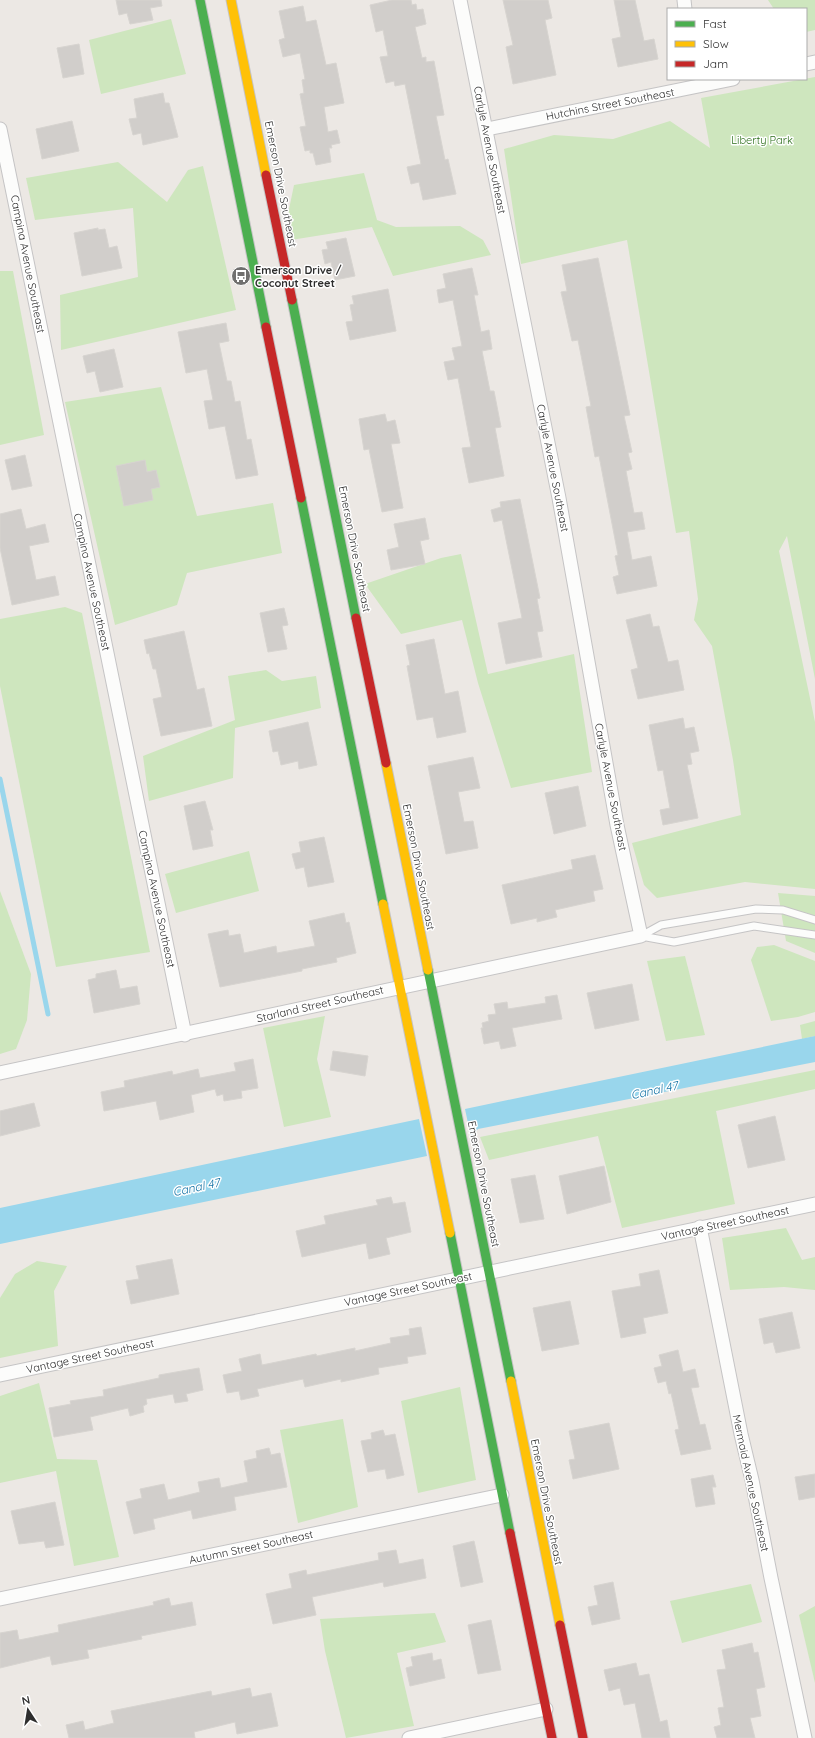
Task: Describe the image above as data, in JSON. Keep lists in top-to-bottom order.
{
  "streets": {
    "street": [
      "Hutchins Street Southeast",
      "Carlyle Avenue Southeast",
      "Emerson Drive Southeast",
      "Campina Avenue Southeast",
      "Starland Street Southeast",
      "Vantage Street Southeast",
      "Mermaid Avenue Southeast",
      "Autumn Street Southeast"
    ]
  },
  "crossings": [
    ["Hutchins Street Southeast", "Carlyle Avenue Southeast"],
    ["Carlyle Avenue Southeast", "Starland Street Southeast"],
    ["Emerson Drive Southeast", "Starland Street Southeast"],
    ["Emerson Drive Southeast", "Vantage Street Southeast"],
    ["Campina Avenue Southeast", "Starland Street Southeast"],
    ["Vantage Street Southeast", "Mermaid Avenue Southeast"]
  ],
  "water": ["Canal 47"],
  "parks": ["Liberty Park"],
  "places": {
    "bus stop": ["Emerson Drive / Coconut Street"]
  },
  "legend": ["Fast", "Slow", "Jam"],
  "north": "top"
}
